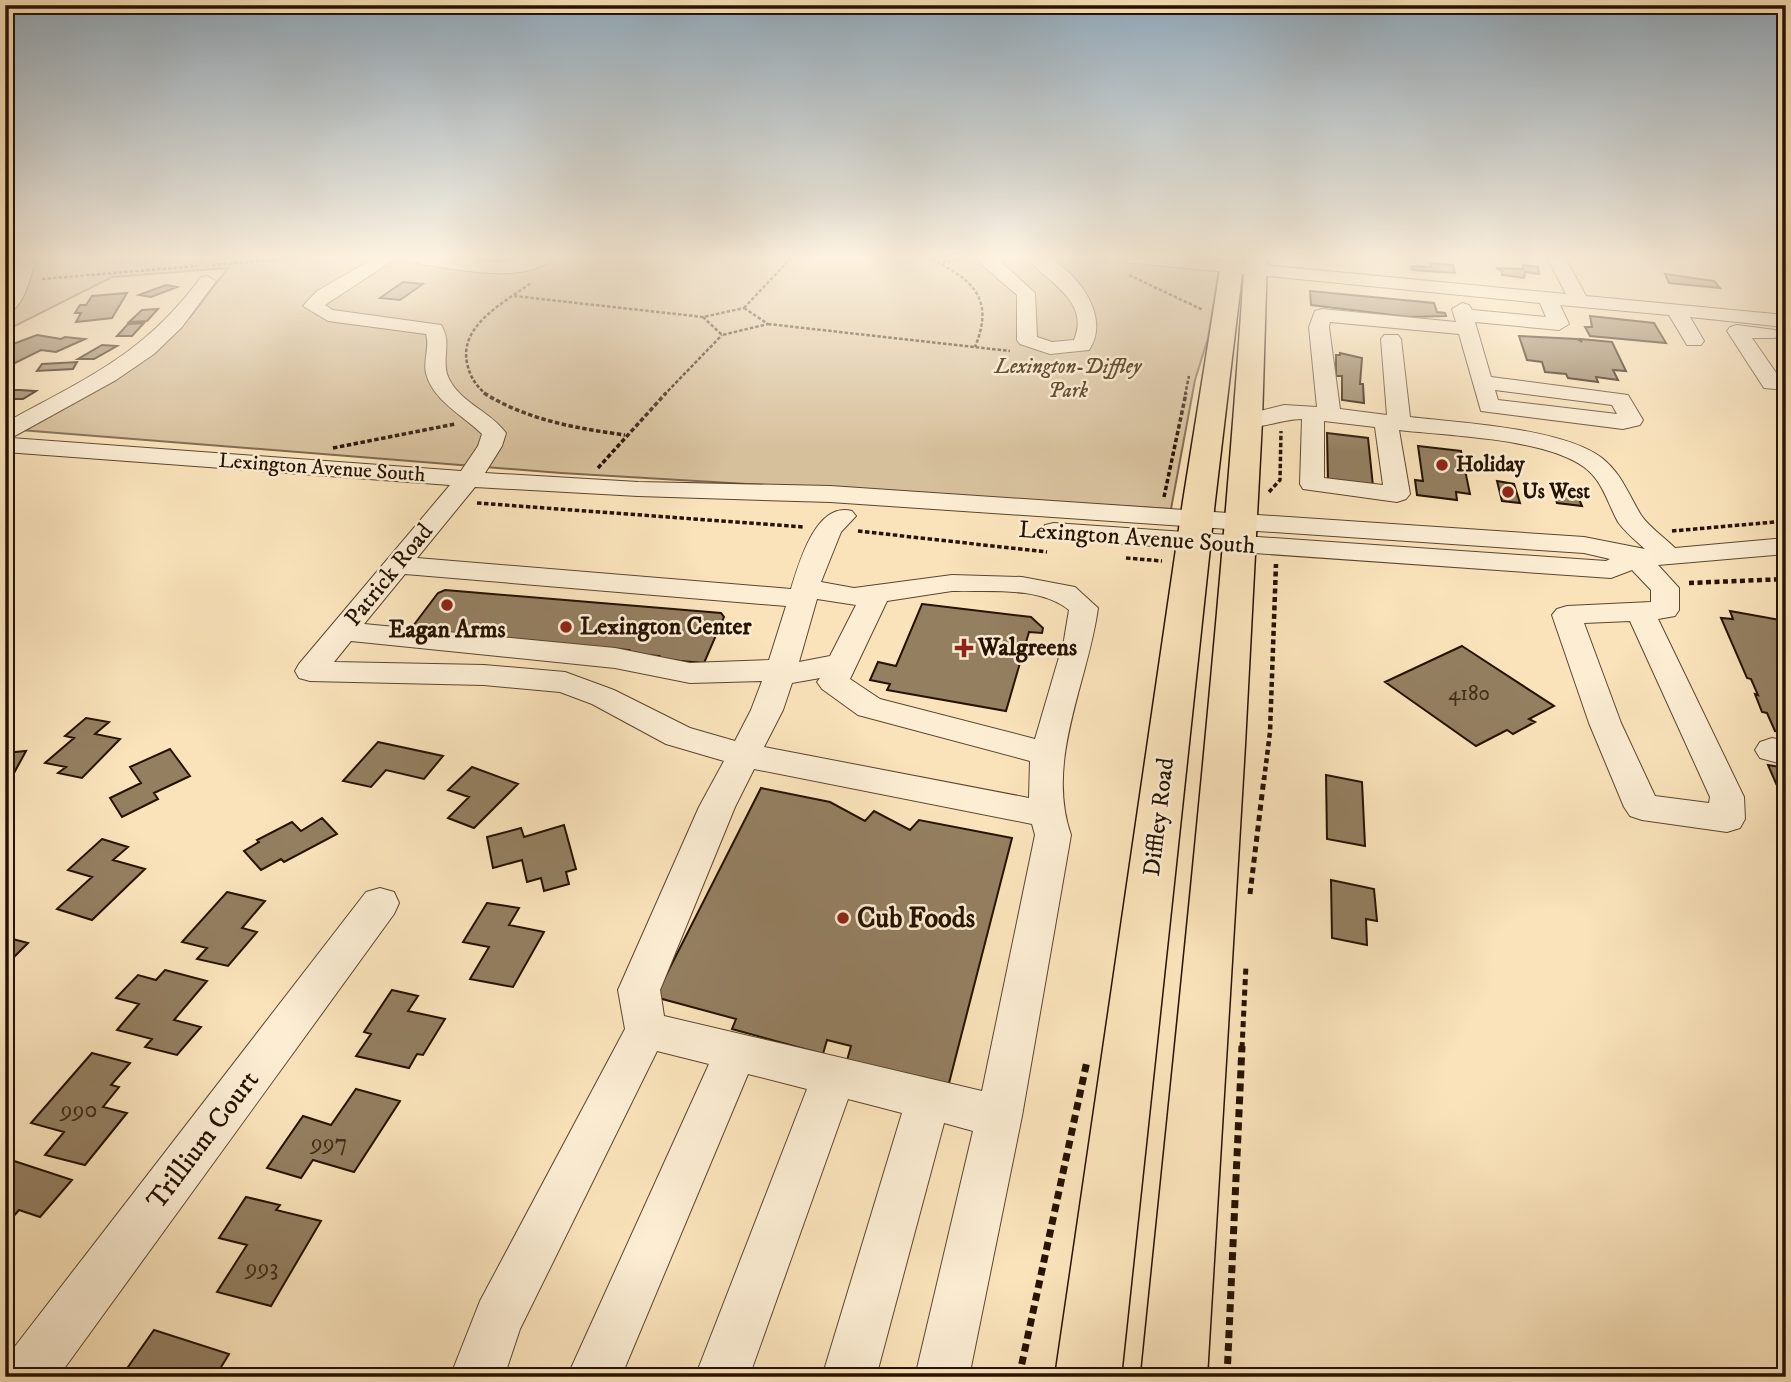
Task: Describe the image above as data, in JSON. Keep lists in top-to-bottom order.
{
  "streets": {
    "main road": ["Diffley Road"],
    "street": ["Lexington Avenue South", "Patrick Road", "Trillium Court"]
  },
  "crossings": [
    ["Lexington Avenue South", "Patrick Road"],
    ["Lexington Avenue South", "Diffley Road"]
  ],
  "parks": ["Lexington-Diffley Park"],
  "places": {
    "other": [
      "Holiday",
      "Us West",
      "Eagan Arms",
      "Lexington Center",
      "Cub Foods"
    ],
    "health": ["Walgreens"]
  },
  "house_numbers": [
    "4180",
    "990",
    "997",
    "993"
  ]
}
